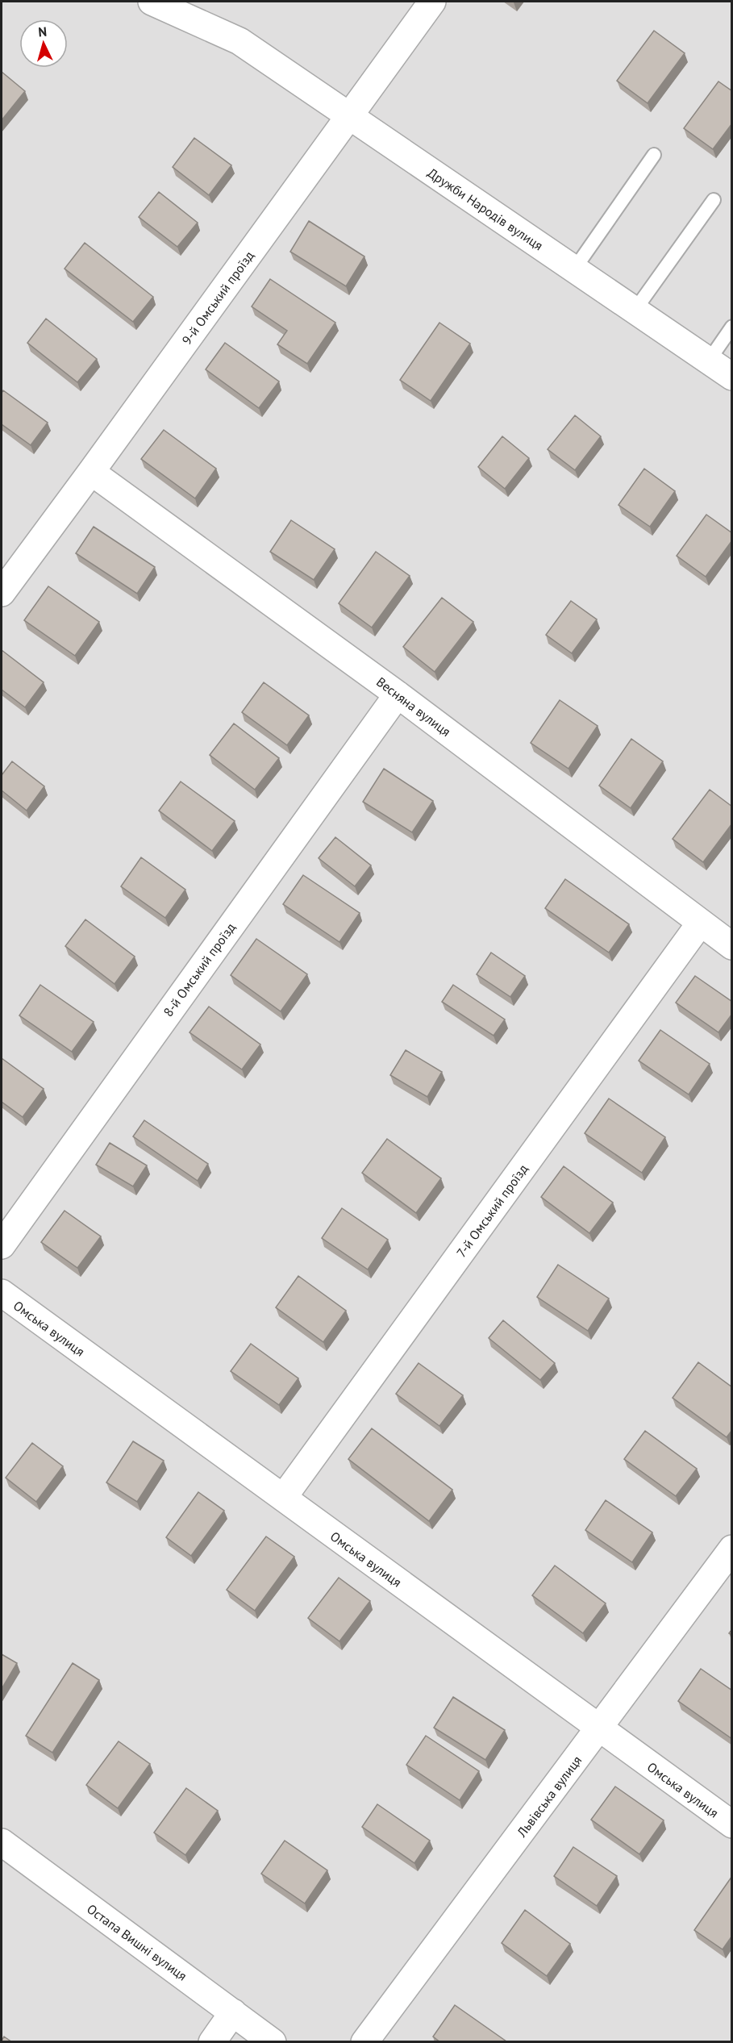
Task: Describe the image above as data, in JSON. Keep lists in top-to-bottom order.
{
  "streets": {
    "street": [
      "Дружби Народів вулиця",
      "9-й Омський проїзд",
      "Весняна вулиця",
      "8-й Омський проїзд",
      "7-й Омський проїзд",
      "Омська вулиця",
      "Львівська вулиця",
      "Остапа Вишні вулиця"
    ]
  },
  "crossings": [
    ["Дружби Народів вулиця", "9-й Омський проїзд"],
    ["9-й Омський проїзд", "Весняна вулиця"],
    ["Весняна вулиця", "8-й Омський проїзд"],
    ["Весняна вулиця", "7-й Омський проїзд"],
    ["7-й Омський проїзд", "Омська вулиця"],
    ["Омська вулиця", "Львівська вулиця"]
  ],
  "north": "top"
}
